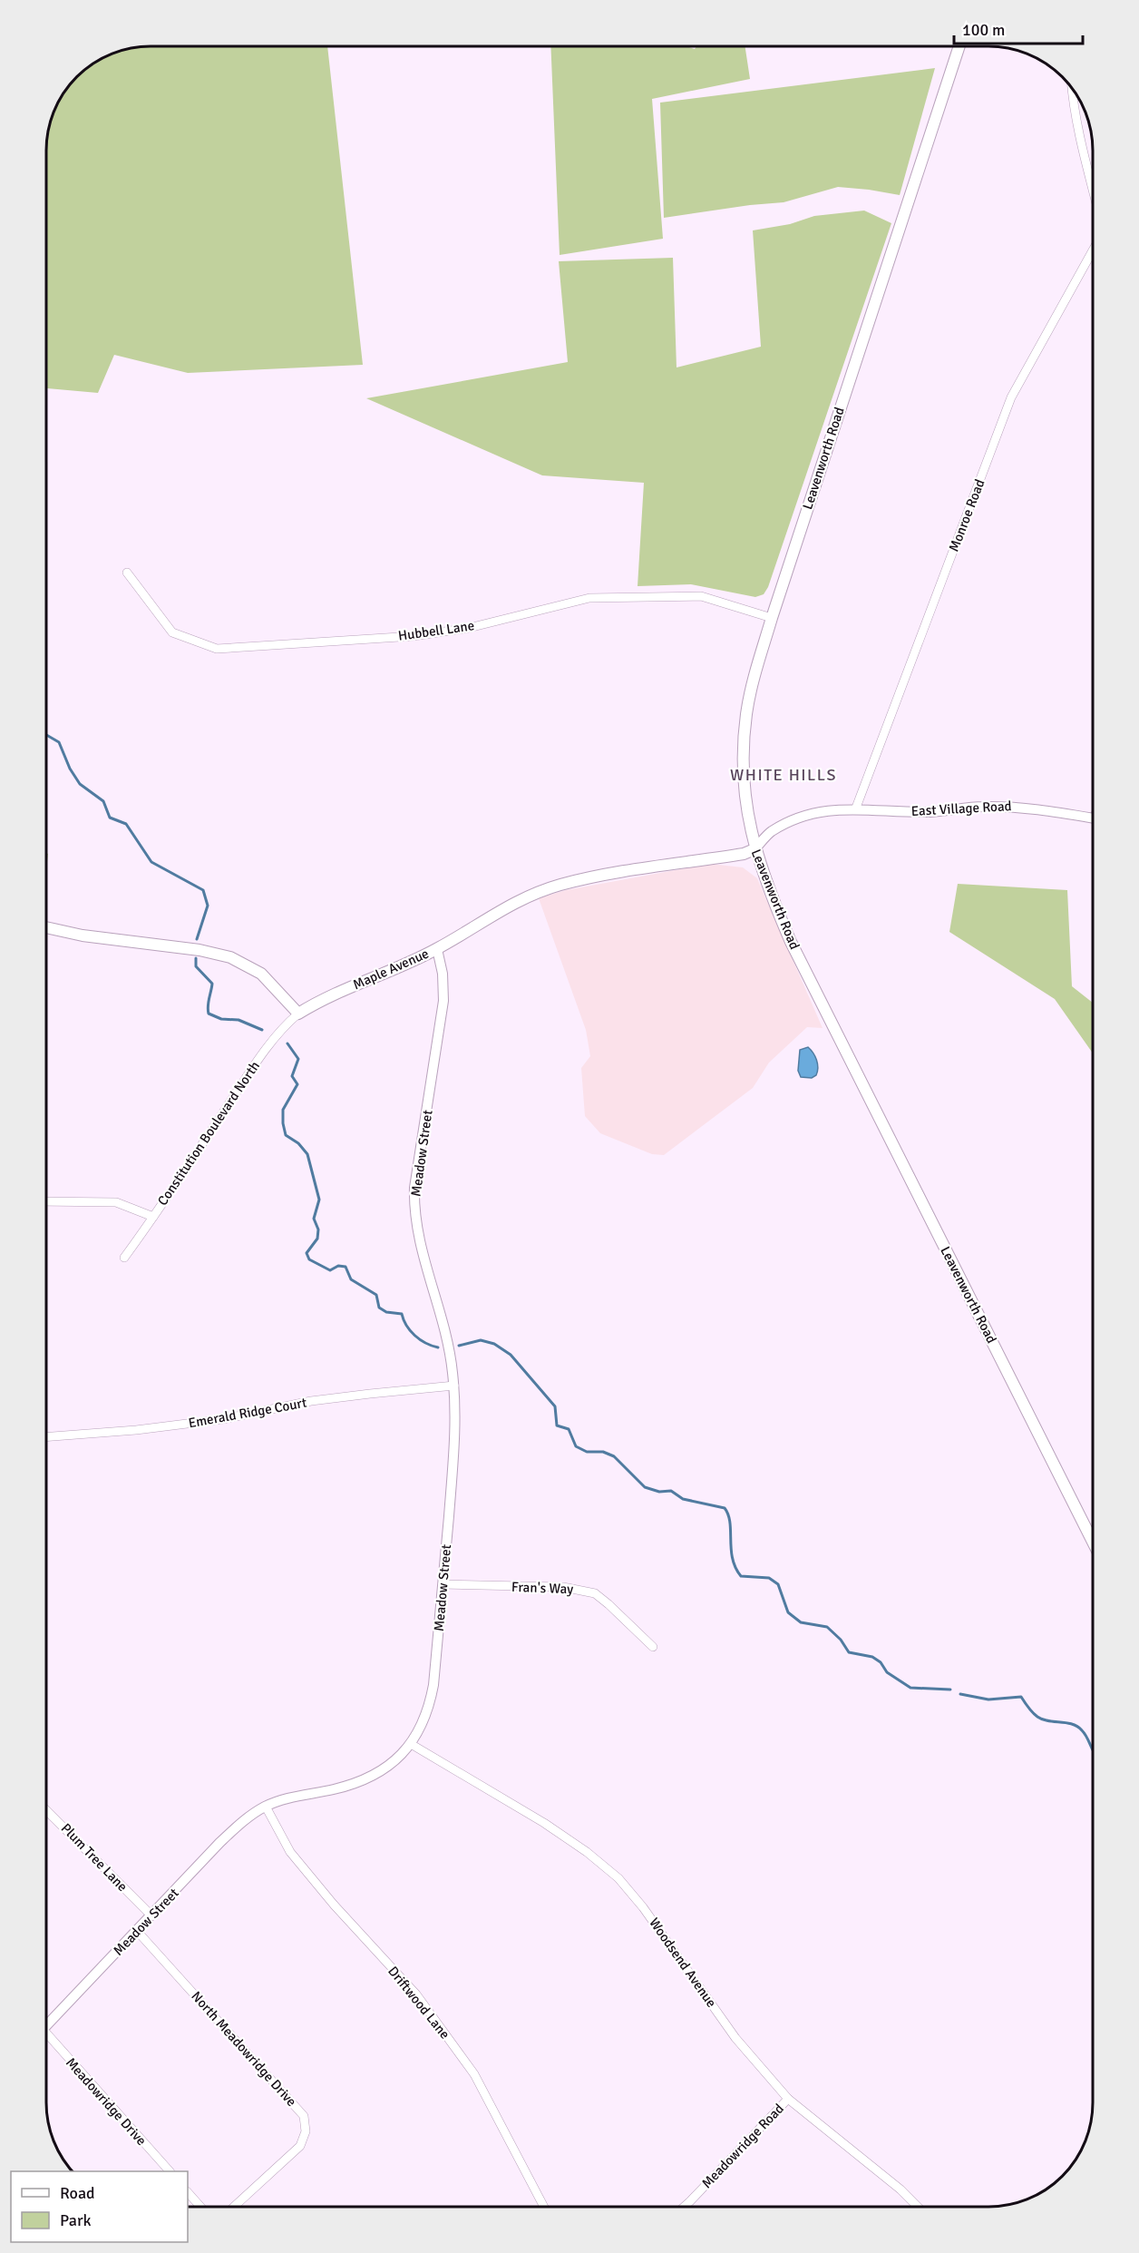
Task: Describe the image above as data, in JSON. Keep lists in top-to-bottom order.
{
  "streets": {
    "main road": ["Leavenworth Road", "Maple Avenue"],
    "street": [
      "Monroe Road",
      "Hubbell Lane",
      "East Village Road",
      "Constitution Boulevard North",
      "Meadow Street",
      "Emerald Ridge Court",
      "Fran's Way",
      "Plum Tree Lane",
      "Woodsend Avenue",
      "Driftwood Lane",
      "North Meadowridge Drive",
      "Meadowridge Drive",
      "Meadowridge Road"
    ]
  },
  "crossings": [
    ["Leavenworth Road", "Hubbell Lane"],
    ["Leavenworth Road", "East Village Road"],
    ["Leavenworth Road", "Maple Avenue"],
    ["Monroe Road", "East Village Road"],
    ["East Village Road", "Maple Avenue"],
    ["Maple Avenue", "Constitution Boulevard North"],
    ["Maple Avenue", "Meadow Street"],
    ["Meadow Street", "Emerald Ridge Court"],
    ["Meadow Street", "Fran's Way"],
    ["Meadow Street", "Plum Tree Lane"],
    ["Meadow Street", "Woodsend Avenue"],
    ["Meadow Street", "Driftwood Lane"],
    ["Meadow Street", "North Meadowridge Drive"],
    ["Woodsend Avenue", "Meadowridge Road"]
  ],
  "districts": ["WHITE HILLS"],
  "legend": ["Road", "Park"],
  "scale_bar": "100 m"
}
